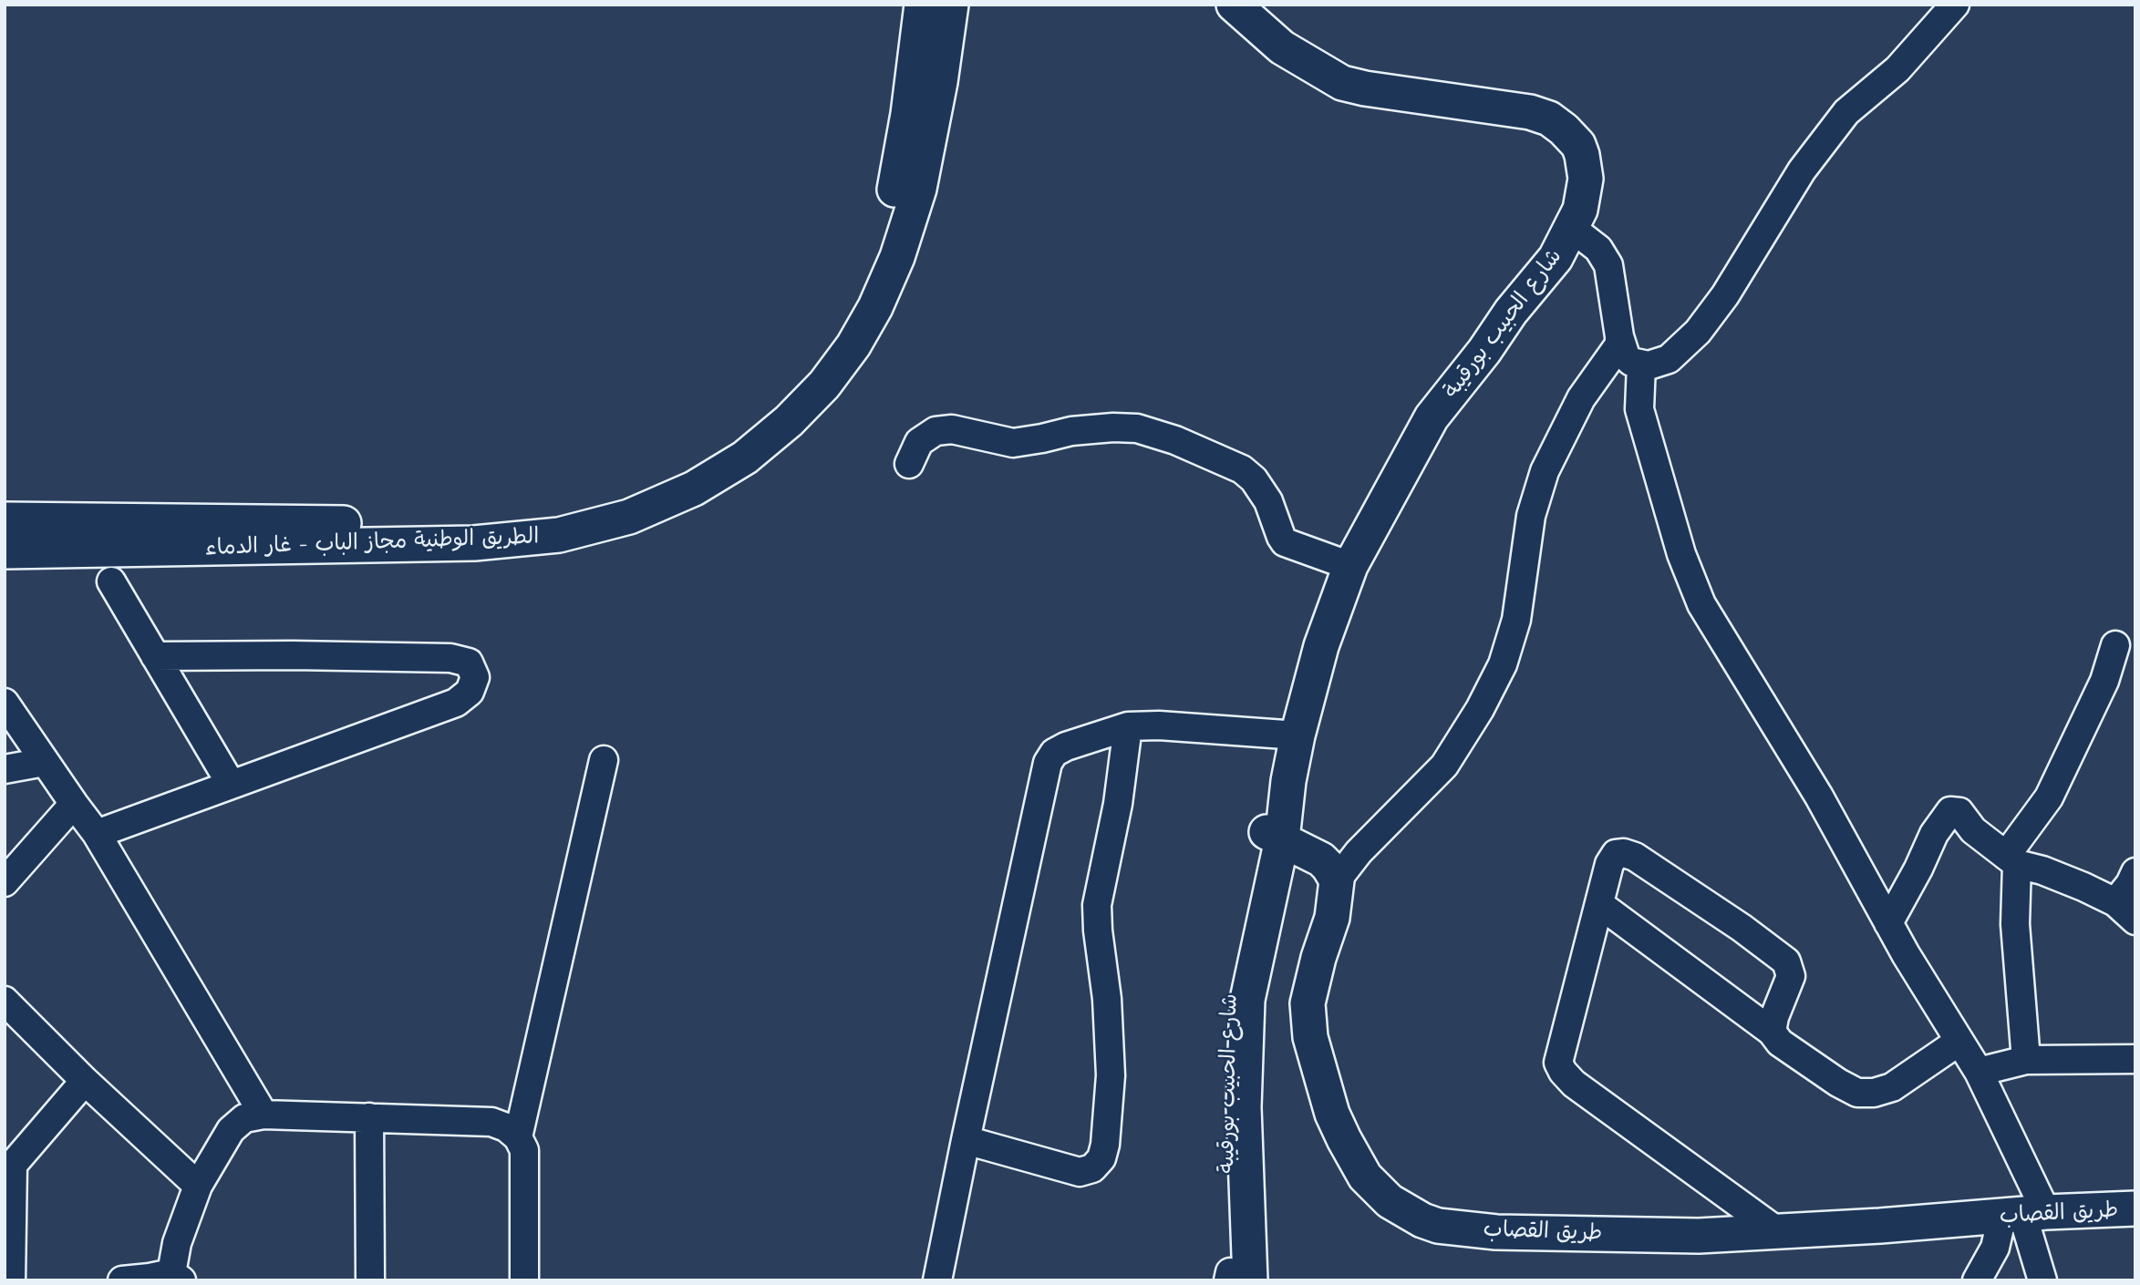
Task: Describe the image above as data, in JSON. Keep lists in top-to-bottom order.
{
  "streets": {
    "main road": ["شارع الحبيب بورقيبة", "الطريق الوطنية مجاز الباب - غار الدماء", "طريق القصاب"]
  }
}
